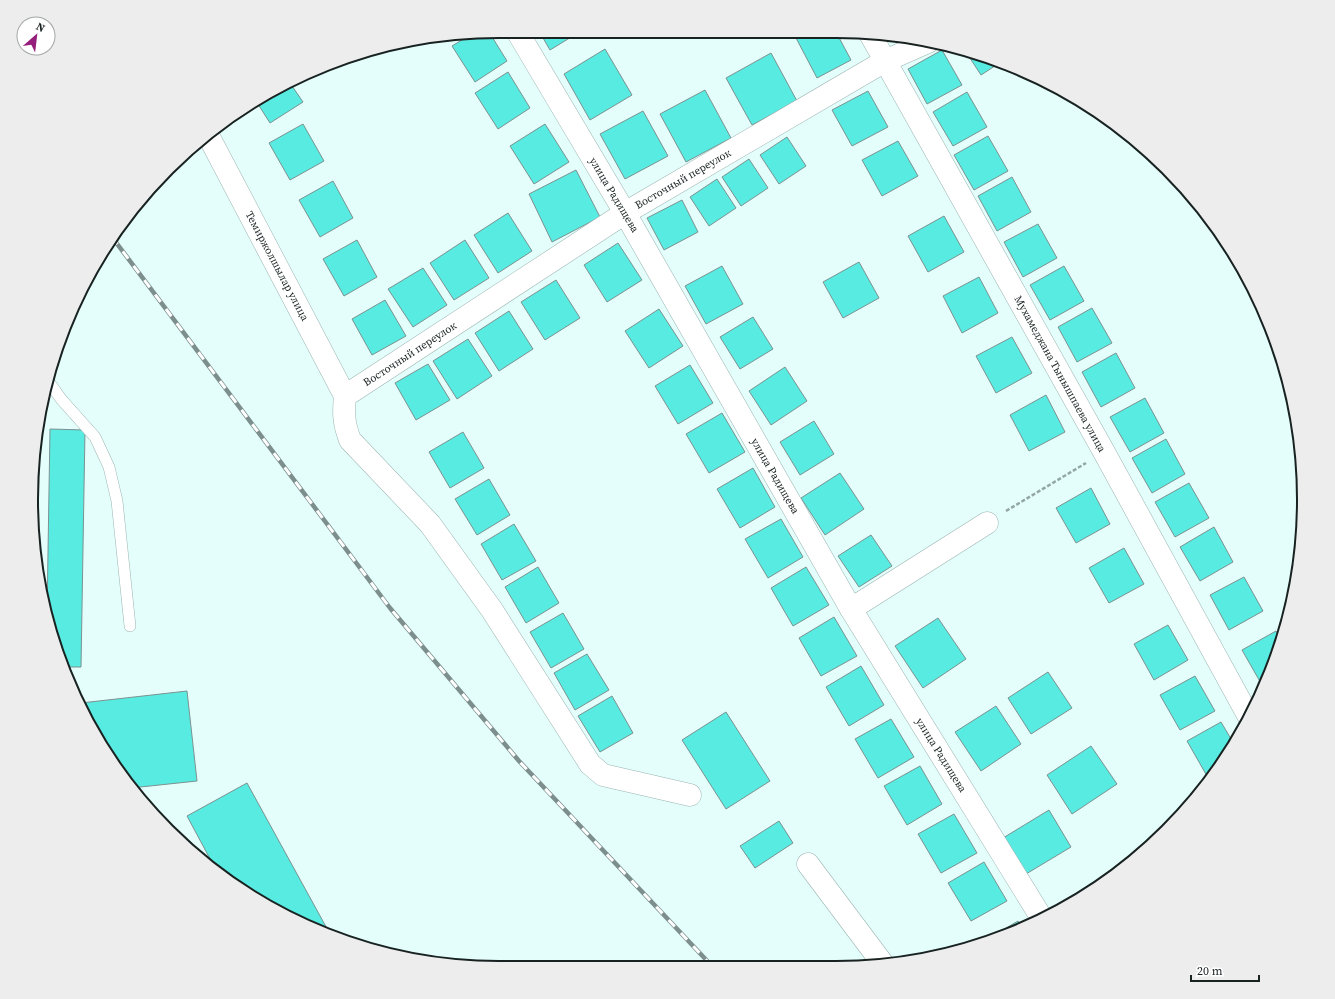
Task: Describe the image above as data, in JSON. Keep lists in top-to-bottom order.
{
  "streets": {
    "street": [
      "Восточный переулок",
      "улица Радищева",
      "Темиржолшылар улица",
      "Мухамеджана Тынышпаева улица"
    ]
  },
  "crossings": [
    ["Восточный переулок", "улица Радищева"],
    ["Восточный переулок", "Темиржолшылар улица"],
    ["Восточный переулок", "Мухамеджана Тынышпаева улица"]
  ],
  "scale_bar": "20 m",
  "north": "top right"
}
